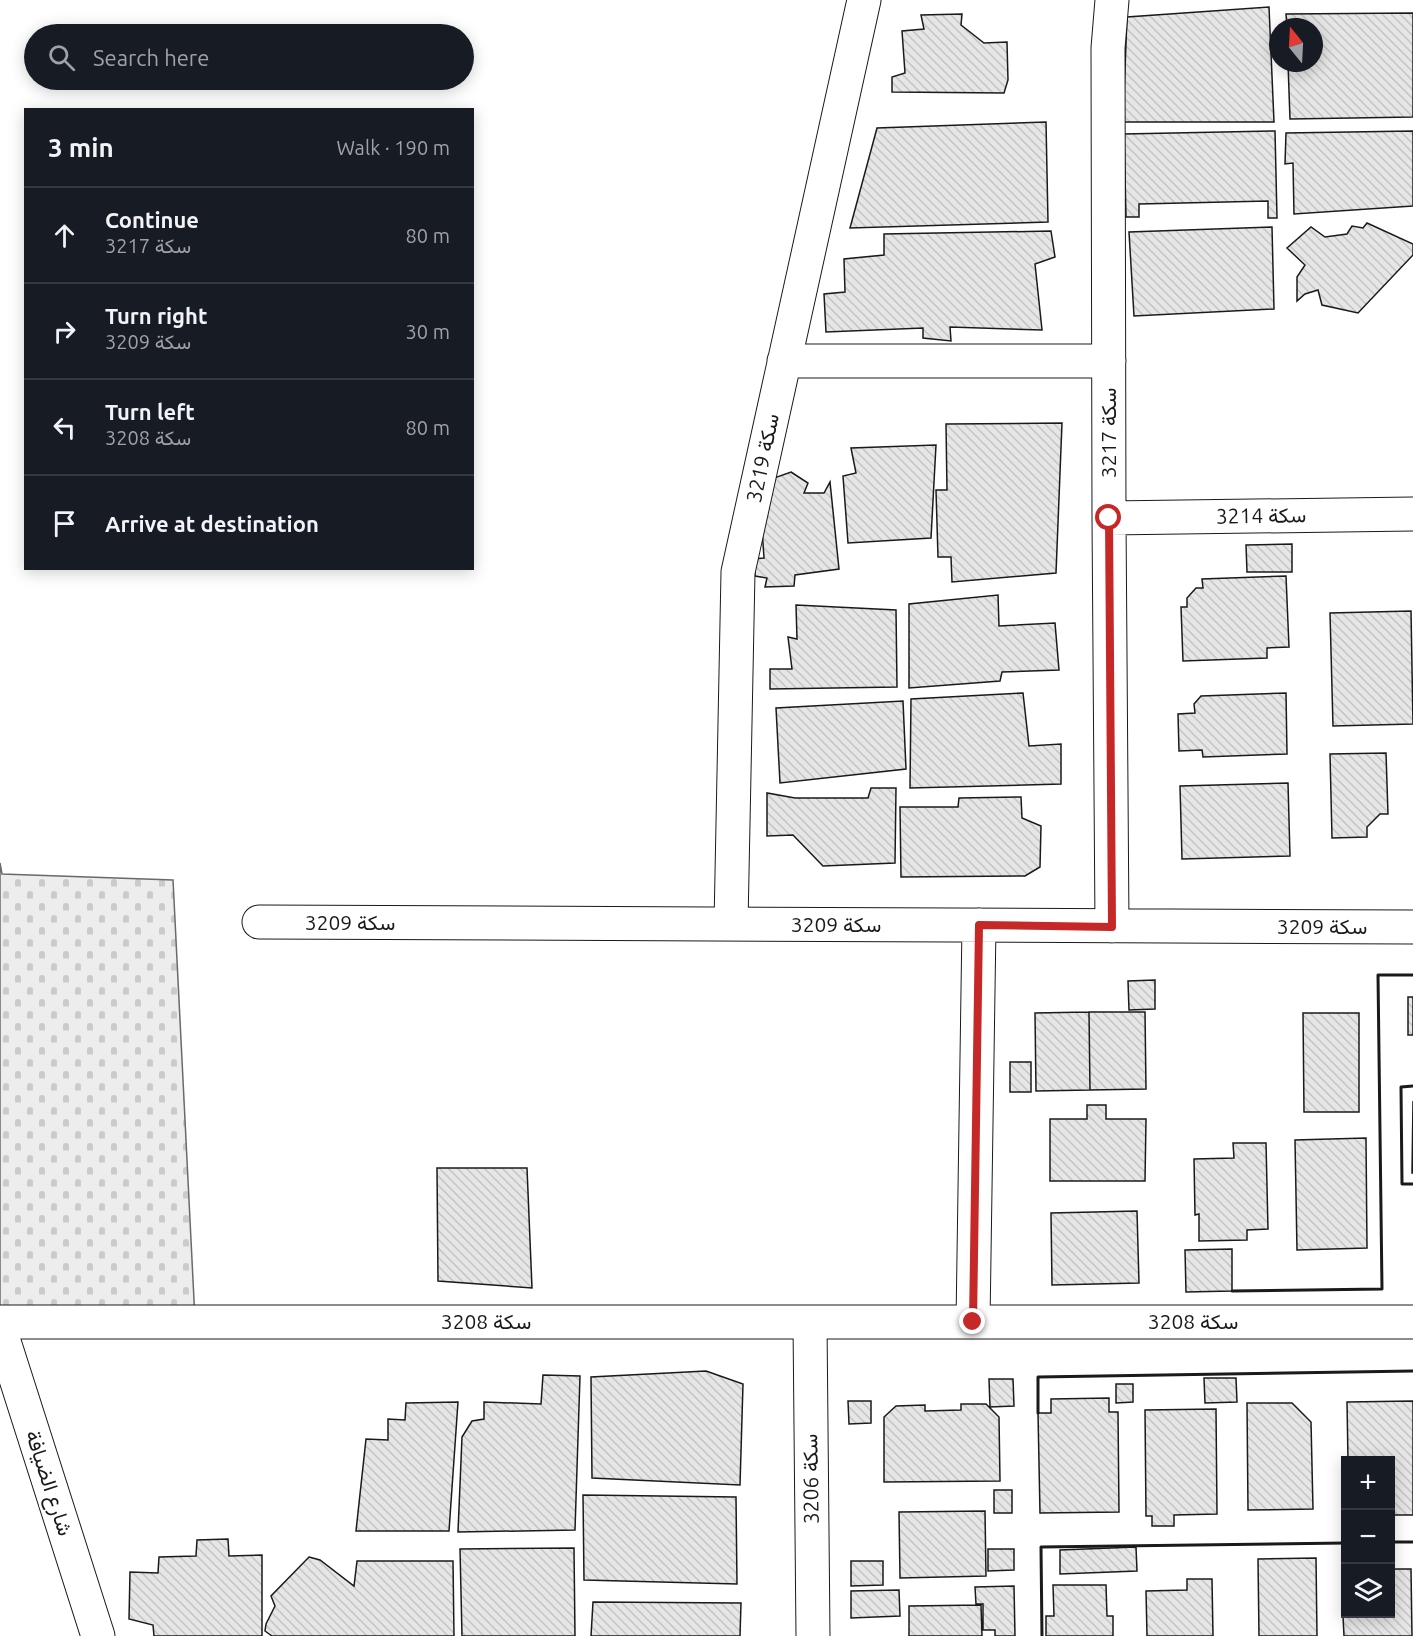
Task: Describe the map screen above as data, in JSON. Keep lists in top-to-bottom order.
{
  "streets": {
    "street": [
      "سكة 3217",
      "سكة 3219",
      "سكة 3214",
      "سكة 3209",
      "سكة 3208",
      "سكة 3206",
      "شارع الضيافة"
    ]
  },
  "crossings": [
    ["سكة 3217", "سكة 3214"],
    ["سكة 3217", "سكة 3209"],
    ["سكة 3219", "سكة 3209"],
    ["سكة 3208", "سكة 3206"]
  ],
  "north": "top",
  "page": {
    "search": "Search here",
    "heading": ["3 min", "Walk · 190 m"],
    "list": [
      ["Continue", "سكة 3217", "80 m"],
      ["Turn right", "سكة 3209", "30 m"],
      ["Turn left", "سكة 3208", "80 m"],
      "Arrive at destination"
    ],
    "map_buttons": ["+", "−"]
  }
}
